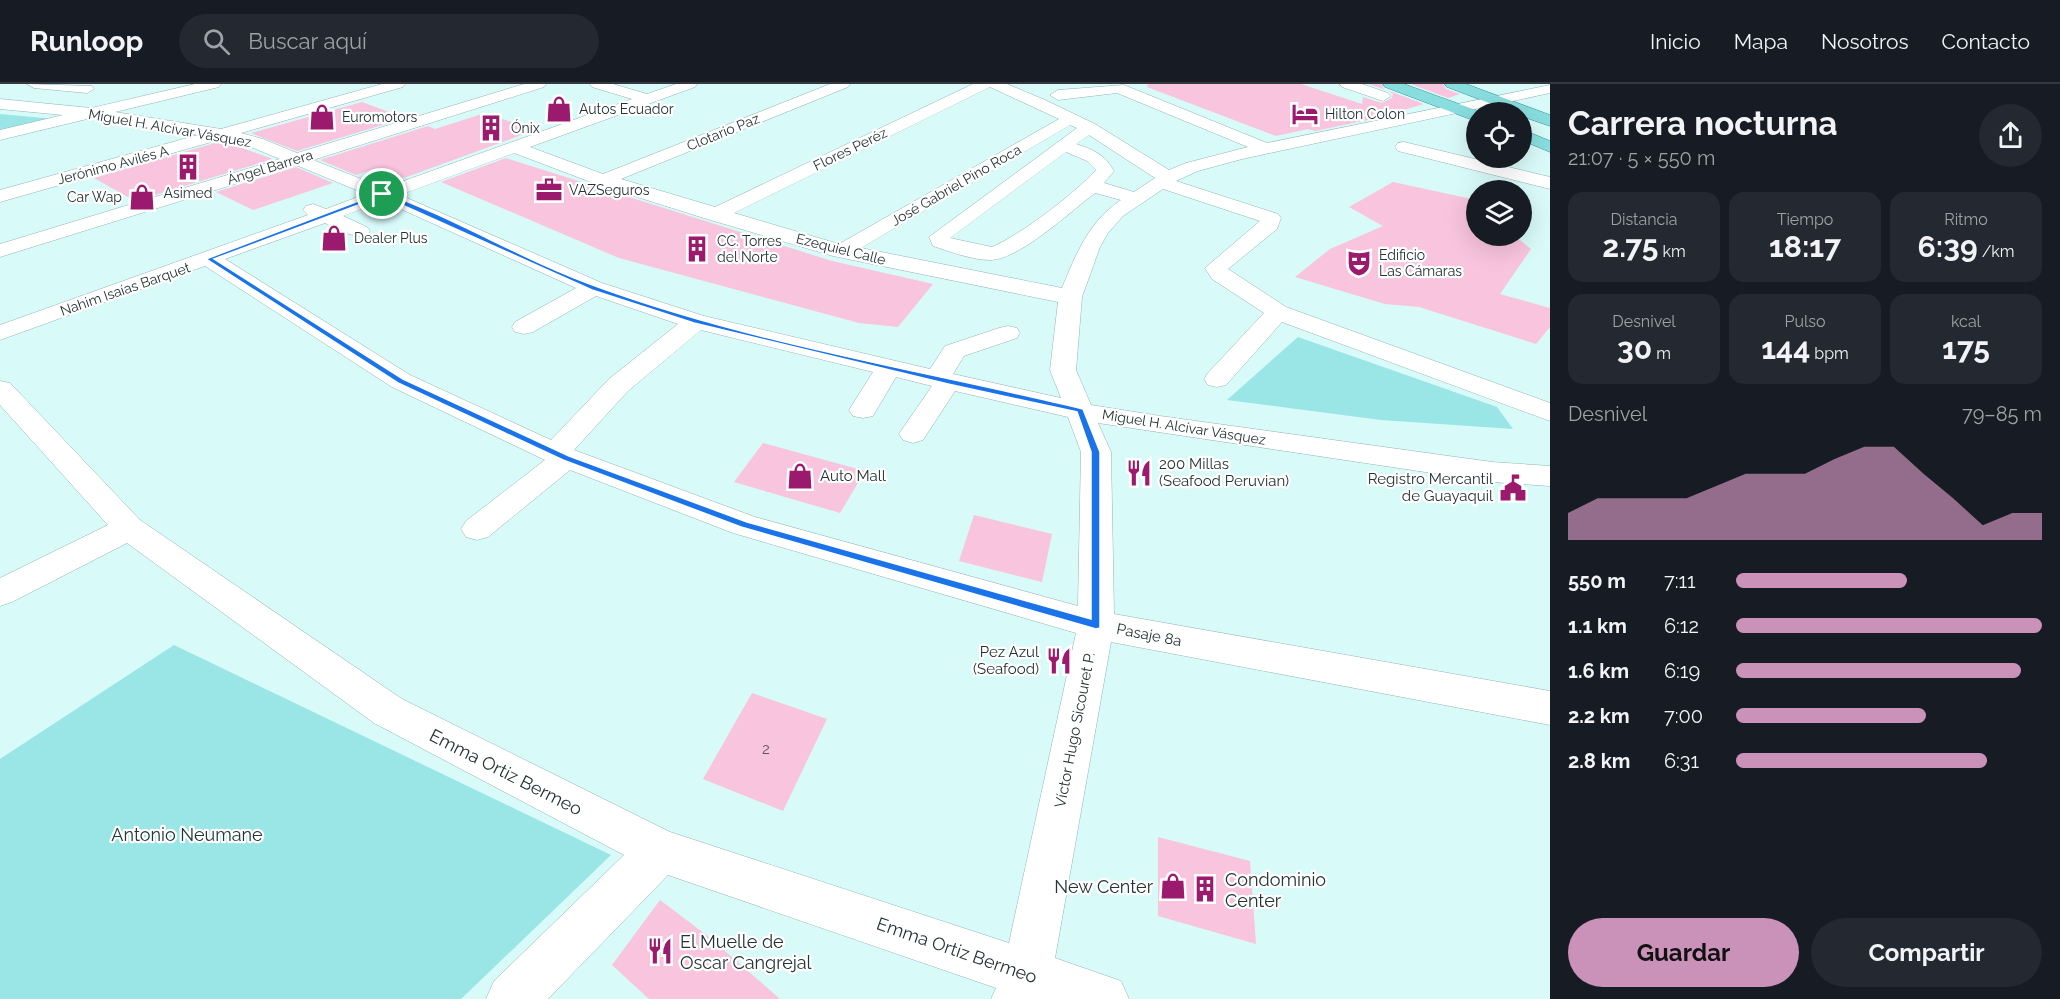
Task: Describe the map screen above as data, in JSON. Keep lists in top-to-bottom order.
{
  "streets": {
    "street": [
      "Miguel H. Alcívar Vásquez",
      "Clotario Paz",
      "Flores Peréz",
      "Jerónimo Avilés A",
      "Ángel Barrera",
      "José Gabriel Pino Roca",
      "Ezequiel Calle",
      "Nahim Isaías Barquet",
      "Pasaje 8a",
      "Víctor Hugo Sicouret P.",
      "Emma Ortiz Bermeo"
    ]
  },
  "crossings": [
    ["Miguel H. Alcívar Vásquez", "Jerónimo Avilés A"],
    ["Miguel H. Alcívar Vásquez", "Ángel Barrera"],
    ["Miguel H. Alcívar Vásquez", "Nahim Isaías Barquet"],
    ["Miguel H. Alcívar Vásquez", "Víctor Hugo Sicouret P."],
    ["Clotario Paz", "Ezequiel Calle"],
    ["Flores Peréz", "Ezequiel Calle"],
    ["José Gabriel Pino Roca", "Ezequiel Calle"],
    ["Ezequiel Calle", "Nahim Isaías Barquet"],
    ["Ezequiel Calle", "Víctor Hugo Sicouret P."],
    ["Nahim Isaías Barquet", "Pasaje 8a"],
    ["Pasaje 8a", "Víctor Hugo Sicouret P."],
    ["Víctor Hugo Sicouret P.", "Emma Ortiz Bermeo"]
  ],
  "parks": ["Antonio Neumane"],
  "places": {
    "shop": [
      "Autos Ecuador",
      "Euromotors",
      "Car Wap",
      "Dealer Plus",
      "Auto Mall",
      "New Center"
    ],
    "hotel": ["Hilton Colon"],
    "building": [
      "Ónix",
      "Asimed",
      "CC. Torres del Norte",
      "Condominio Center"
    ],
    "office": ["VAZSeguros"],
    "theatre": ["Edificio Las Cámaras"],
    "restaurant": ["200 Millas (Seafood Peruvian)", "Pez Azul (Seafood)", "El Muelle de Oscar Cangrejal"],
    "public building": ["Registro Mercantil de Guayaquil"]
  },
  "house_numbers": ["2"],
  "page": {
    "header": "Runloop",
    "search": "Buscar aquí",
    "nav": [
      "Inicio",
      "Mapa",
      "Nosotros",
      "Contacto"
    ],
    "heading": ["Carrera nocturna", "21:07 · 5 × 550 m"],
    "stats": [
      ["Distancia", "2.75 km"],
      ["Tiempo", "18:17"],
      ["Ritmo", "6:39 /km"],
      ["Desnivel", "30 m"],
      ["Pulso", "144 bpm"],
      ["kcal", "175"]
    ],
    "chart": ["Desnivel", "79–85 m"],
    "list": [
      {
        "name": "550 m",
        "note": "7:11"
      },
      {
        "name": "1.1 km",
        "note": "6:12"
      },
      {
        "name": "1.6 km",
        "note": "6:19"
      },
      {
        "name": "2.2 km",
        "note": "7:00"
      },
      {
        "name": "2.8 km",
        "note": "6:31"
      }
    ],
    "buttons": ["Guardar", "Compartir"]
  }
}
